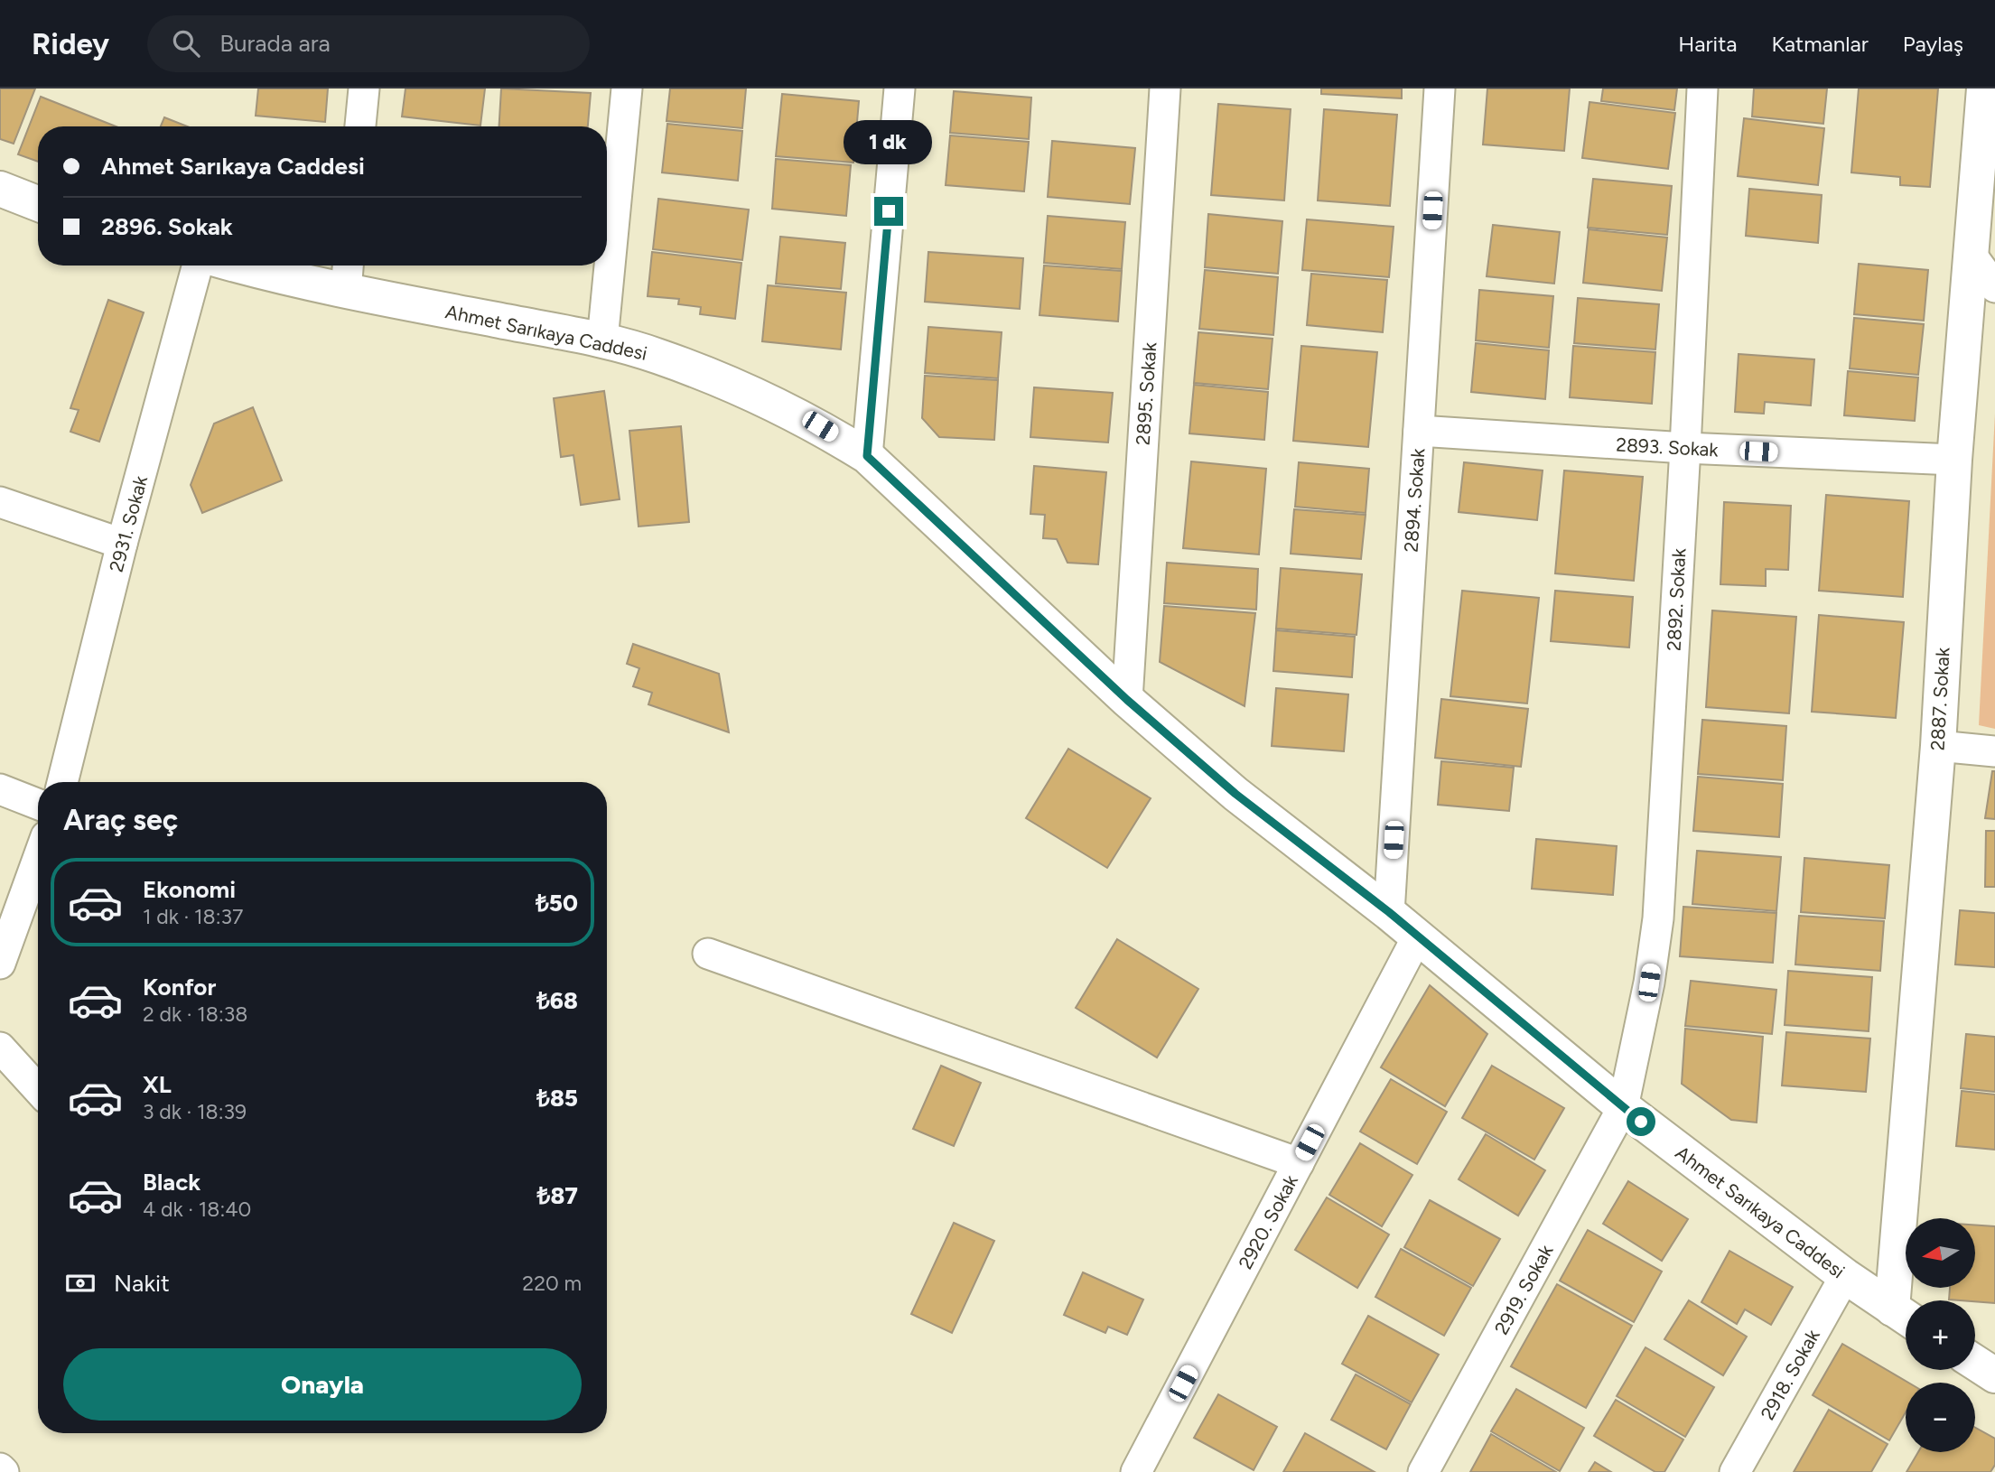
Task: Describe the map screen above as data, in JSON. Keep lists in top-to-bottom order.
{
  "streets": {
    "main road": ["Ahmet Sarıkaya Caddesi", "2887. Sokak"],
    "street": [
      "2895. Sokak",
      "2893. Sokak",
      "2894. Sokak",
      "2931. Sokak",
      "2892. Sokak",
      "2920. Sokak",
      "2919. Sokak",
      "2918. Sokak"
    ]
  },
  "crossings": [
    ["Ahmet Sarıkaya Caddesi", "2895. Sokak"],
    ["Ahmet Sarıkaya Caddesi", "2894. Sokak"],
    ["Ahmet Sarıkaya Caddesi", "2892. Sokak"],
    ["Ahmet Sarıkaya Caddesi", "2887. Sokak"],
    ["Ahmet Sarıkaya Caddesi", "2920. Sokak"],
    ["Ahmet Sarıkaya Caddesi", "2919. Sokak"],
    ["Ahmet Sarıkaya Caddesi", "2918. Sokak"],
    ["2893. Sokak", "2894. Sokak"],
    ["2893. Sokak", "2892. Sokak"],
    ["2893. Sokak", "2887. Sokak"],
    ["2892. Sokak", "2919. Sokak"]
  ],
  "north": "left",
  "page": {
    "header": "Ridey",
    "search": "Burada ara",
    "nav": ["Harita", "Katmanlar", "Paylaş"],
    "bubble": "1 dk",
    "banner": ["Ahmet Sarıkaya Caddesi", "2896. Sokak"],
    "heading": "Araç seç",
    "list": [
      {
        "name": "Ekonomi",
        "note": "1 dk · 18:37",
        "value": "₺50"
      },
      {
        "name": "Konfor",
        "note": "2 dk · 18:38",
        "value": "₺68"
      },
      {
        "name": "XL",
        "note": "3 dk · 18:39",
        "value": "₺85"
      },
      {
        "name": "Black",
        "note": "4 dk · 18:40",
        "value": "₺87"
      }
    ],
    "map_buttons": ["+", "−"],
    "pay": ["Nakit", "220 m"],
    "buttons": "Onayla"
  }
}
